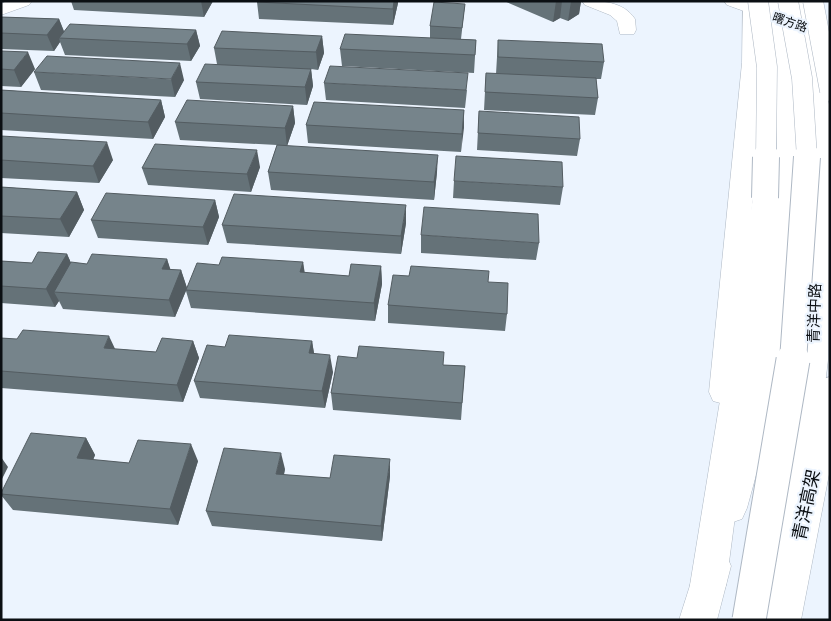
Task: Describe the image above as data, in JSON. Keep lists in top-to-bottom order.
{
  "streets": {
    "main road": ["青洋中路", "青洋高架"]
  }
}
